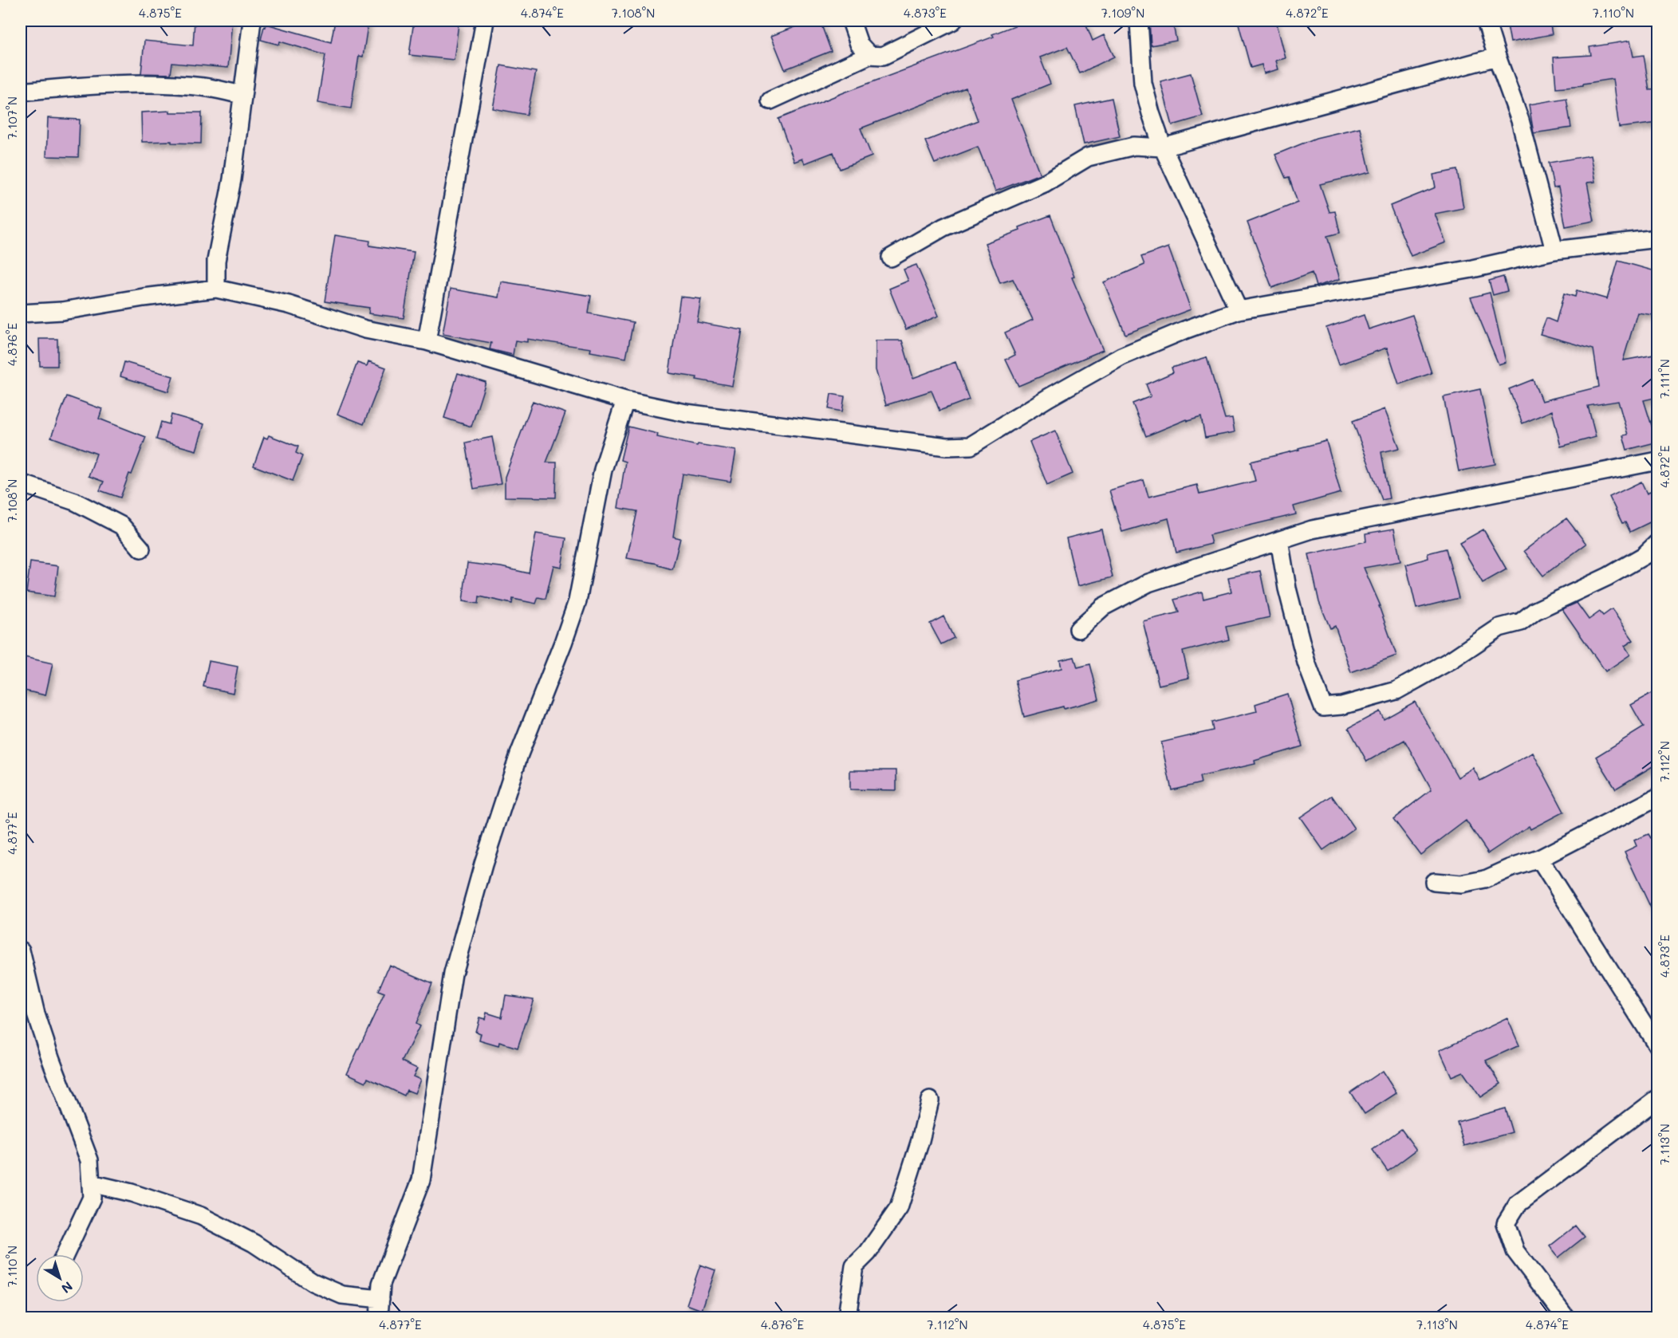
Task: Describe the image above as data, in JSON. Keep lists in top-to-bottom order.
{
  "north": "bottom right",
  "coordinates": [
    "4.875°E",
    "4.874°E",
    "7.108°N",
    "4.873°E",
    "7.109°N",
    "4.872°E",
    "7.110°N",
    "7.107°N",
    "4.876°E",
    "7.111°N",
    "7.112°N",
    "4.877°E",
    "7.113°N"
  ]
}
